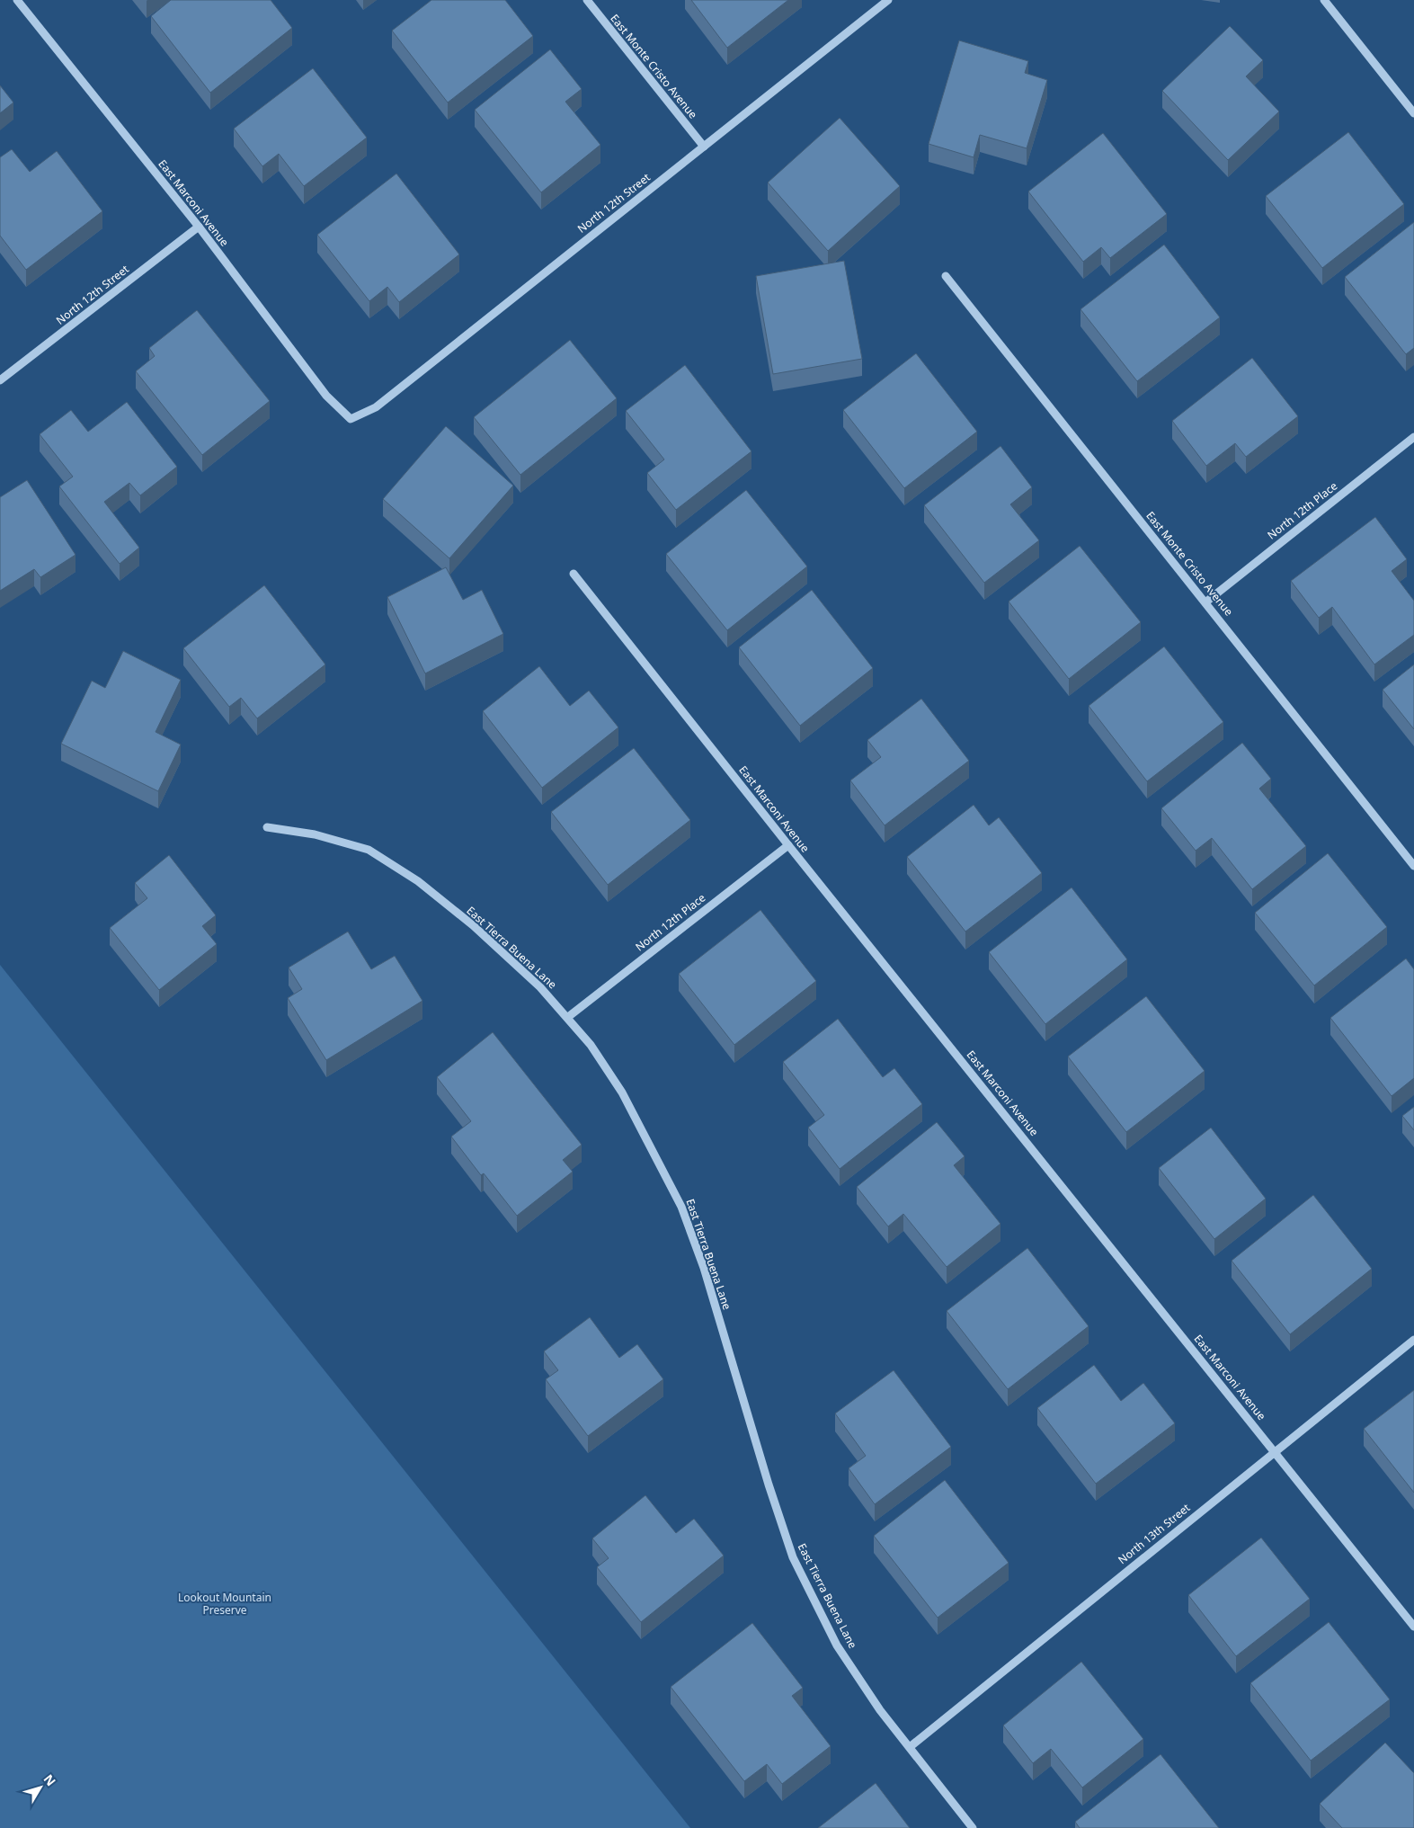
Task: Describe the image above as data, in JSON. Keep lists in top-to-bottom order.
{
  "streets": {
    "street": [
      "East Monte Cristo Avenue",
      "East Marconi Avenue",
      "North 12th Street",
      "North 12th Place",
      "East Tierra Buena Lane",
      "North 13th Street"
    ]
  },
  "crossings": [
    ["East Monte Cristo Avenue", "North 12th Street"],
    ["East Monte Cristo Avenue", "North 12th Place"],
    ["East Marconi Avenue", "North 12th Street"],
    ["East Marconi Avenue", "North 12th Place"],
    ["East Marconi Avenue", "North 13th Street"],
    ["North 12th Place", "East Tierra Buena Lane"],
    ["East Tierra Buena Lane", "North 13th Street"]
  ],
  "parks": ["Lookout Mountain Preserve"],
  "north": "top right"
}
